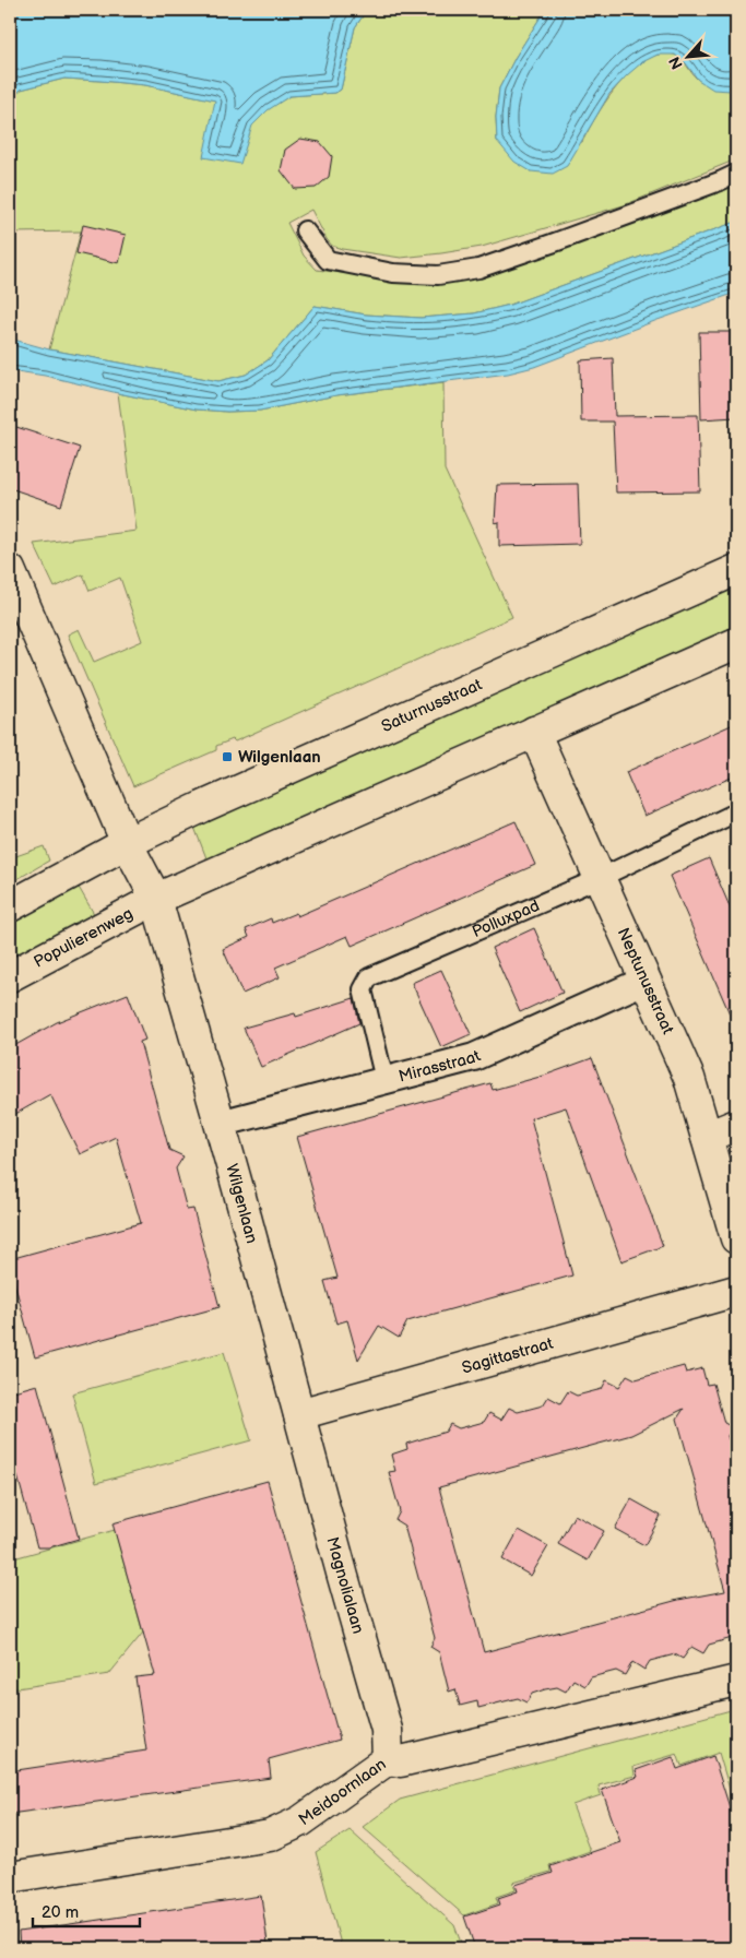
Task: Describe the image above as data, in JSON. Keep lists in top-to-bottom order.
{
  "streets": {
    "street": [
      "Saturnusstraat",
      "Populierenweg",
      "Neptunusstraat",
      "Mirasstraat",
      "Wilgenlaan",
      "Sagittastraat",
      "Magnolialaan",
      "Meidoornlaan"
    ],
    "lane": ["Polluxpad"]
  },
  "crossings": [
    ["Saturnusstraat", "Wilgenlaan"],
    ["Polluxpad", "Neptunusstraat"],
    ["Polluxpad", "Mirasstraat"],
    ["Populierenweg", "Wilgenlaan"],
    ["Neptunusstraat", "Mirasstraat"],
    ["Mirasstraat", "Wilgenlaan"],
    ["Wilgenlaan", "Sagittastraat"],
    ["Wilgenlaan", "Magnolialaan"],
    ["Sagittastraat", "Magnolialaan"],
    ["Magnolialaan", "Meidoornlaan"]
  ],
  "places": {
    "transit": ["Wilgenlaan"]
  },
  "scale_bar": "20 m",
  "north": "bottom left"
}
